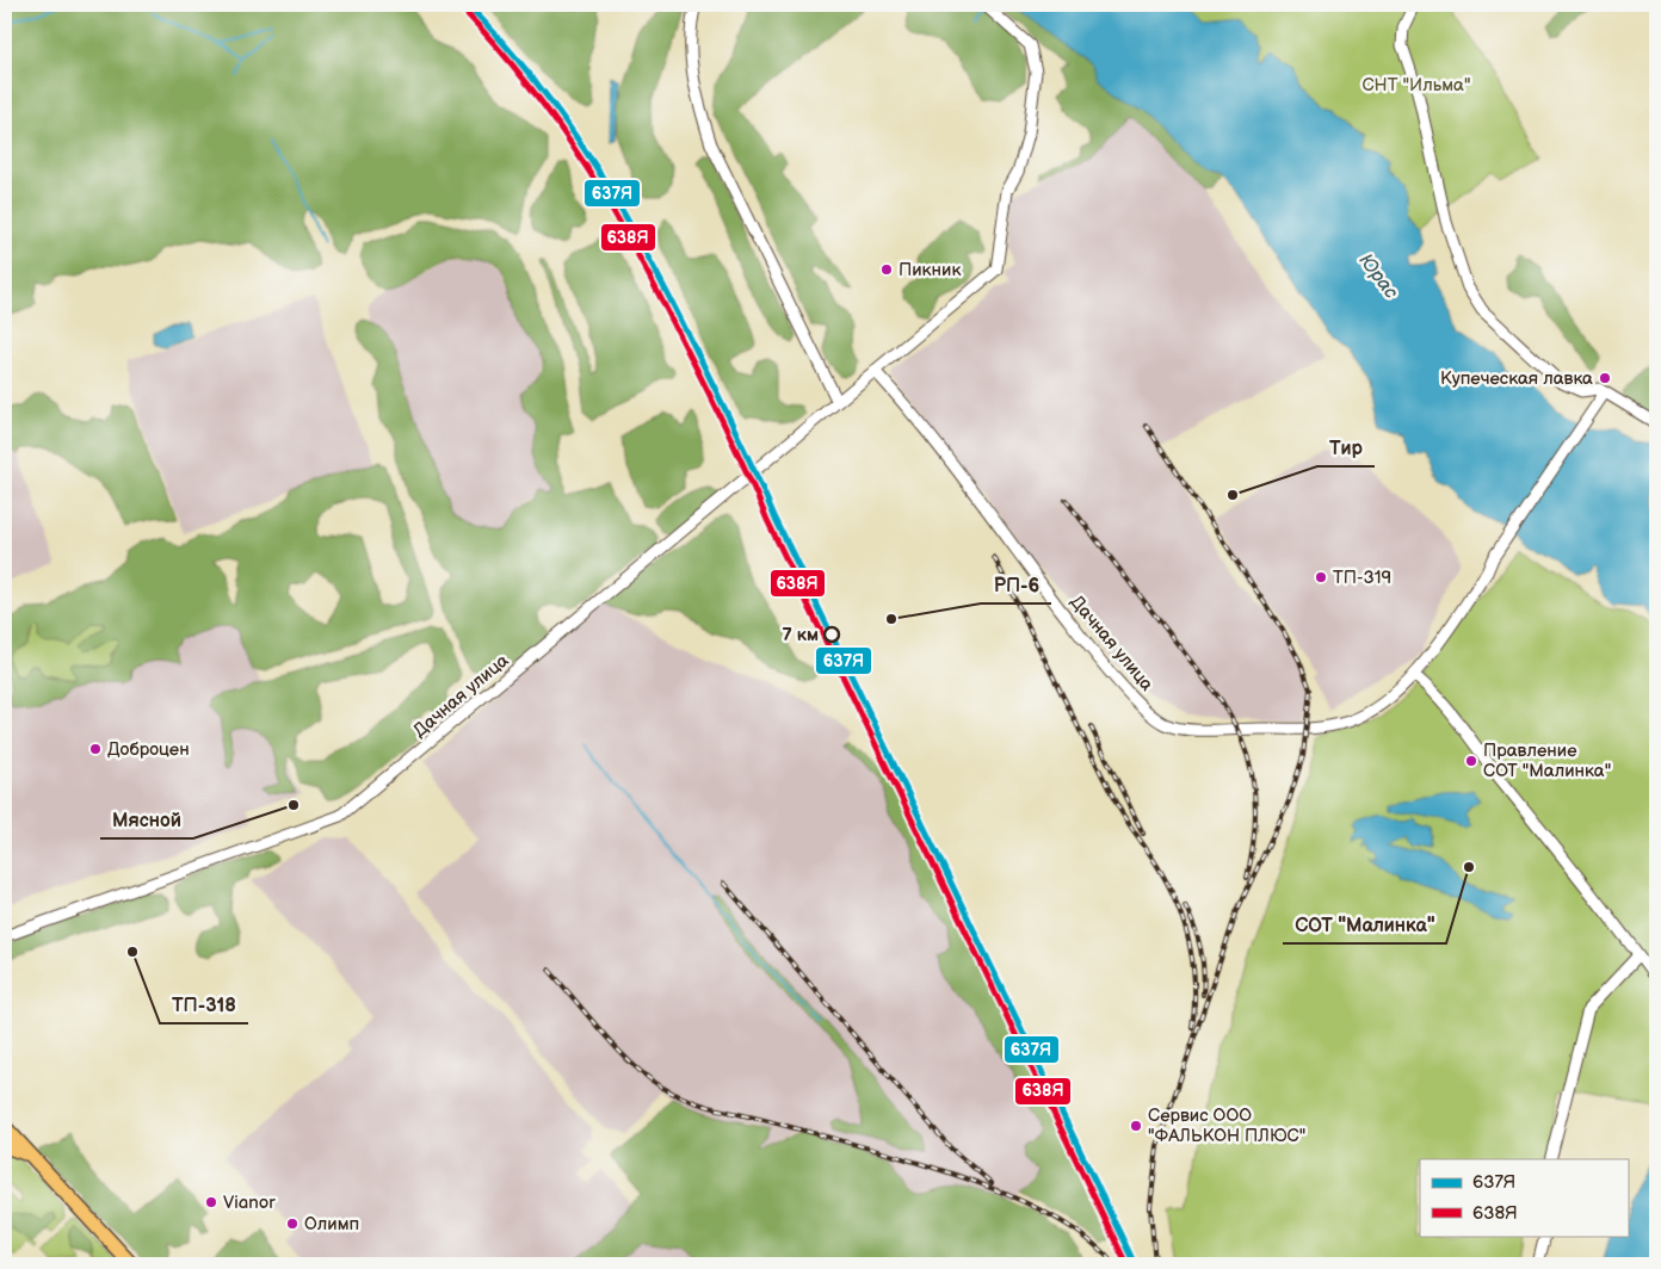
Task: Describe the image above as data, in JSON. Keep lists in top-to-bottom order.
{
  "streets": {
    "street": ["Дачная улица"]
  },
  "water": ["Юрас"],
  "parks": ["СНТ \"Ильма\""],
  "places": [
    "Пикник",
    "Купеческая лавка",
    "Тир",
    "ТП-319",
    "РП-6",
    "7 км",
    "Доброцен",
    "Правление СОТ \"Малинка\"",
    "Мясной",
    "СОТ \"Малинка\"",
    "ТП-318",
    "Сервис ООО \"ФАЛЬКОН ПЛЮС\"",
    "Vianor",
    "Олимп"
  ],
  "lines": ["transit line 637Я", "transit line 638Я"],
  "legend": ["637Я", "638Я"]
}
